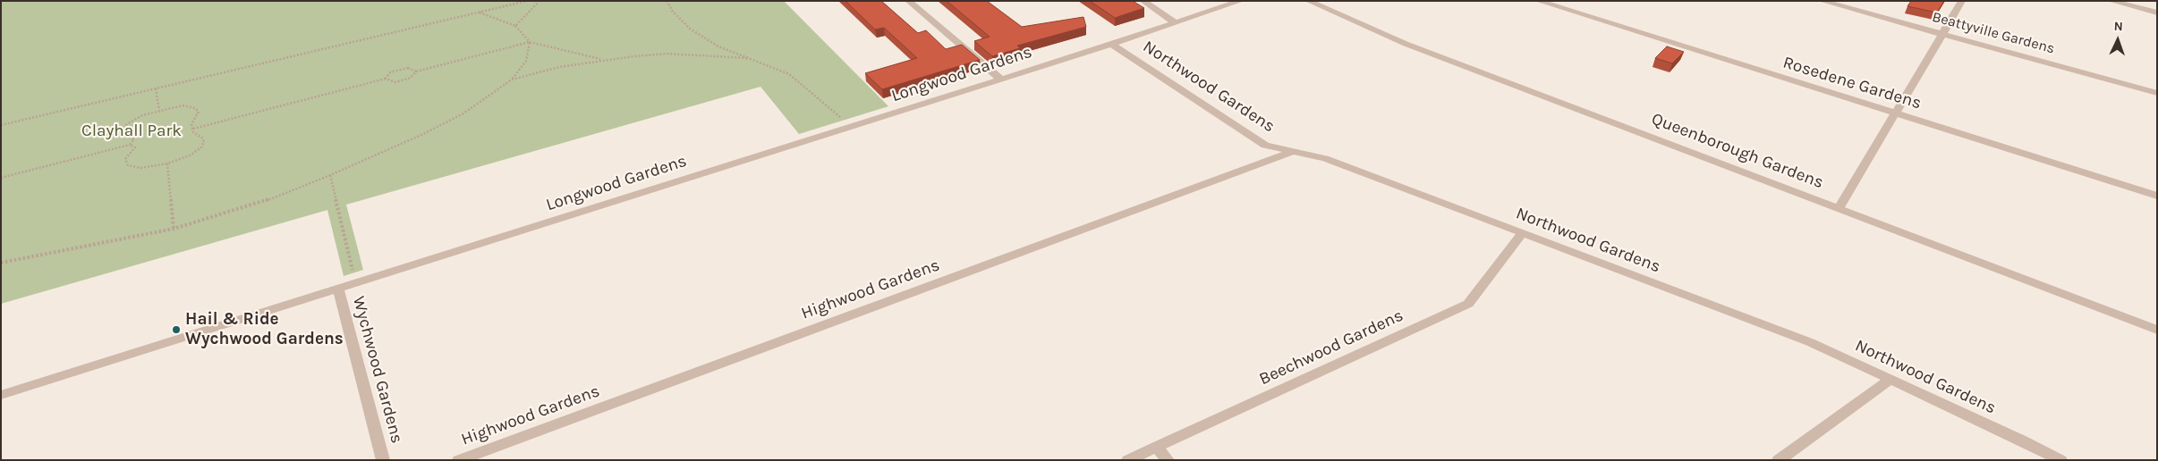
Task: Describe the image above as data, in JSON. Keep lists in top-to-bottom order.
{
  "streets": {
    "street": [
      "Beattyville Gardens",
      "Longwood Gardens",
      "Rosedene Gardens",
      "Northwood Gardens",
      "Queenborough Gardens",
      "Highwood Gardens",
      "Beechwood Gardens",
      "Wychwood Gardens"
    ]
  },
  "crossings": [
    ["Longwood Gardens", "Northwood Gardens"],
    ["Longwood Gardens", "Wychwood Gardens"],
    ["Northwood Gardens", "Highwood Gardens"],
    ["Northwood Gardens", "Beechwood Gardens"]
  ],
  "parks": ["Clayhall Park"],
  "places": ["Hail & Ride Wychwood Gardens"],
  "north": "top"
}
